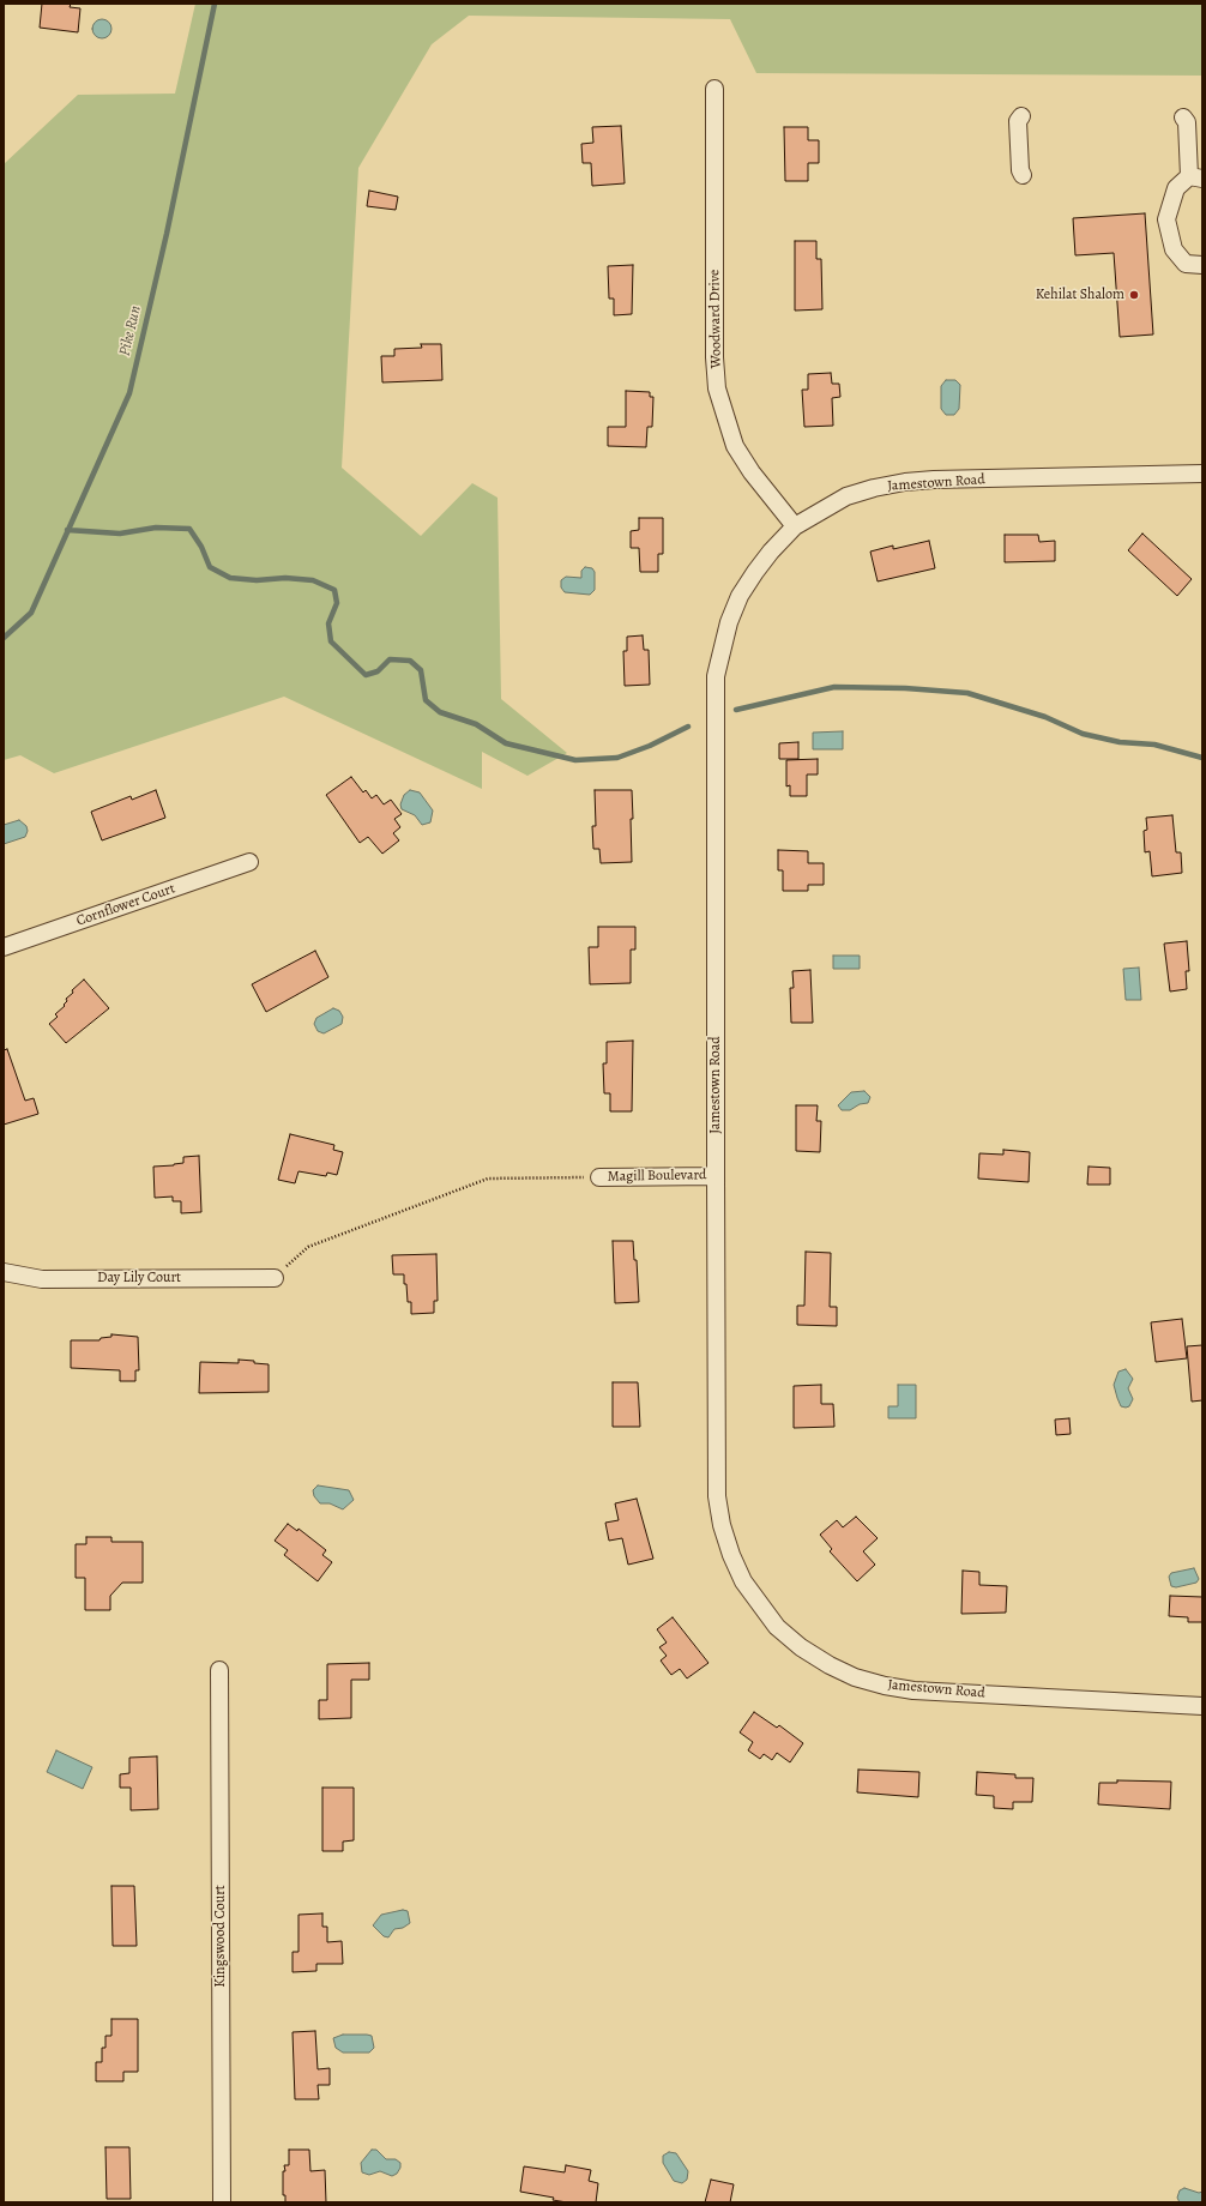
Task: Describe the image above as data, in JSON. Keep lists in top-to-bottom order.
{
  "streets": {
    "street": [
      "Woodward Drive",
      "Jamestown Road",
      "Cornflower Court",
      "Magill Boulevard",
      "Day Lily Court",
      "Kingswood Court"
    ]
  },
  "crossings": [
    ["Woodward Drive", "Jamestown Road"],
    ["Jamestown Road", "Magill Boulevard"]
  ],
  "water": ["Pike Run"],
  "places": ["Kehilat Shalom"]
}
